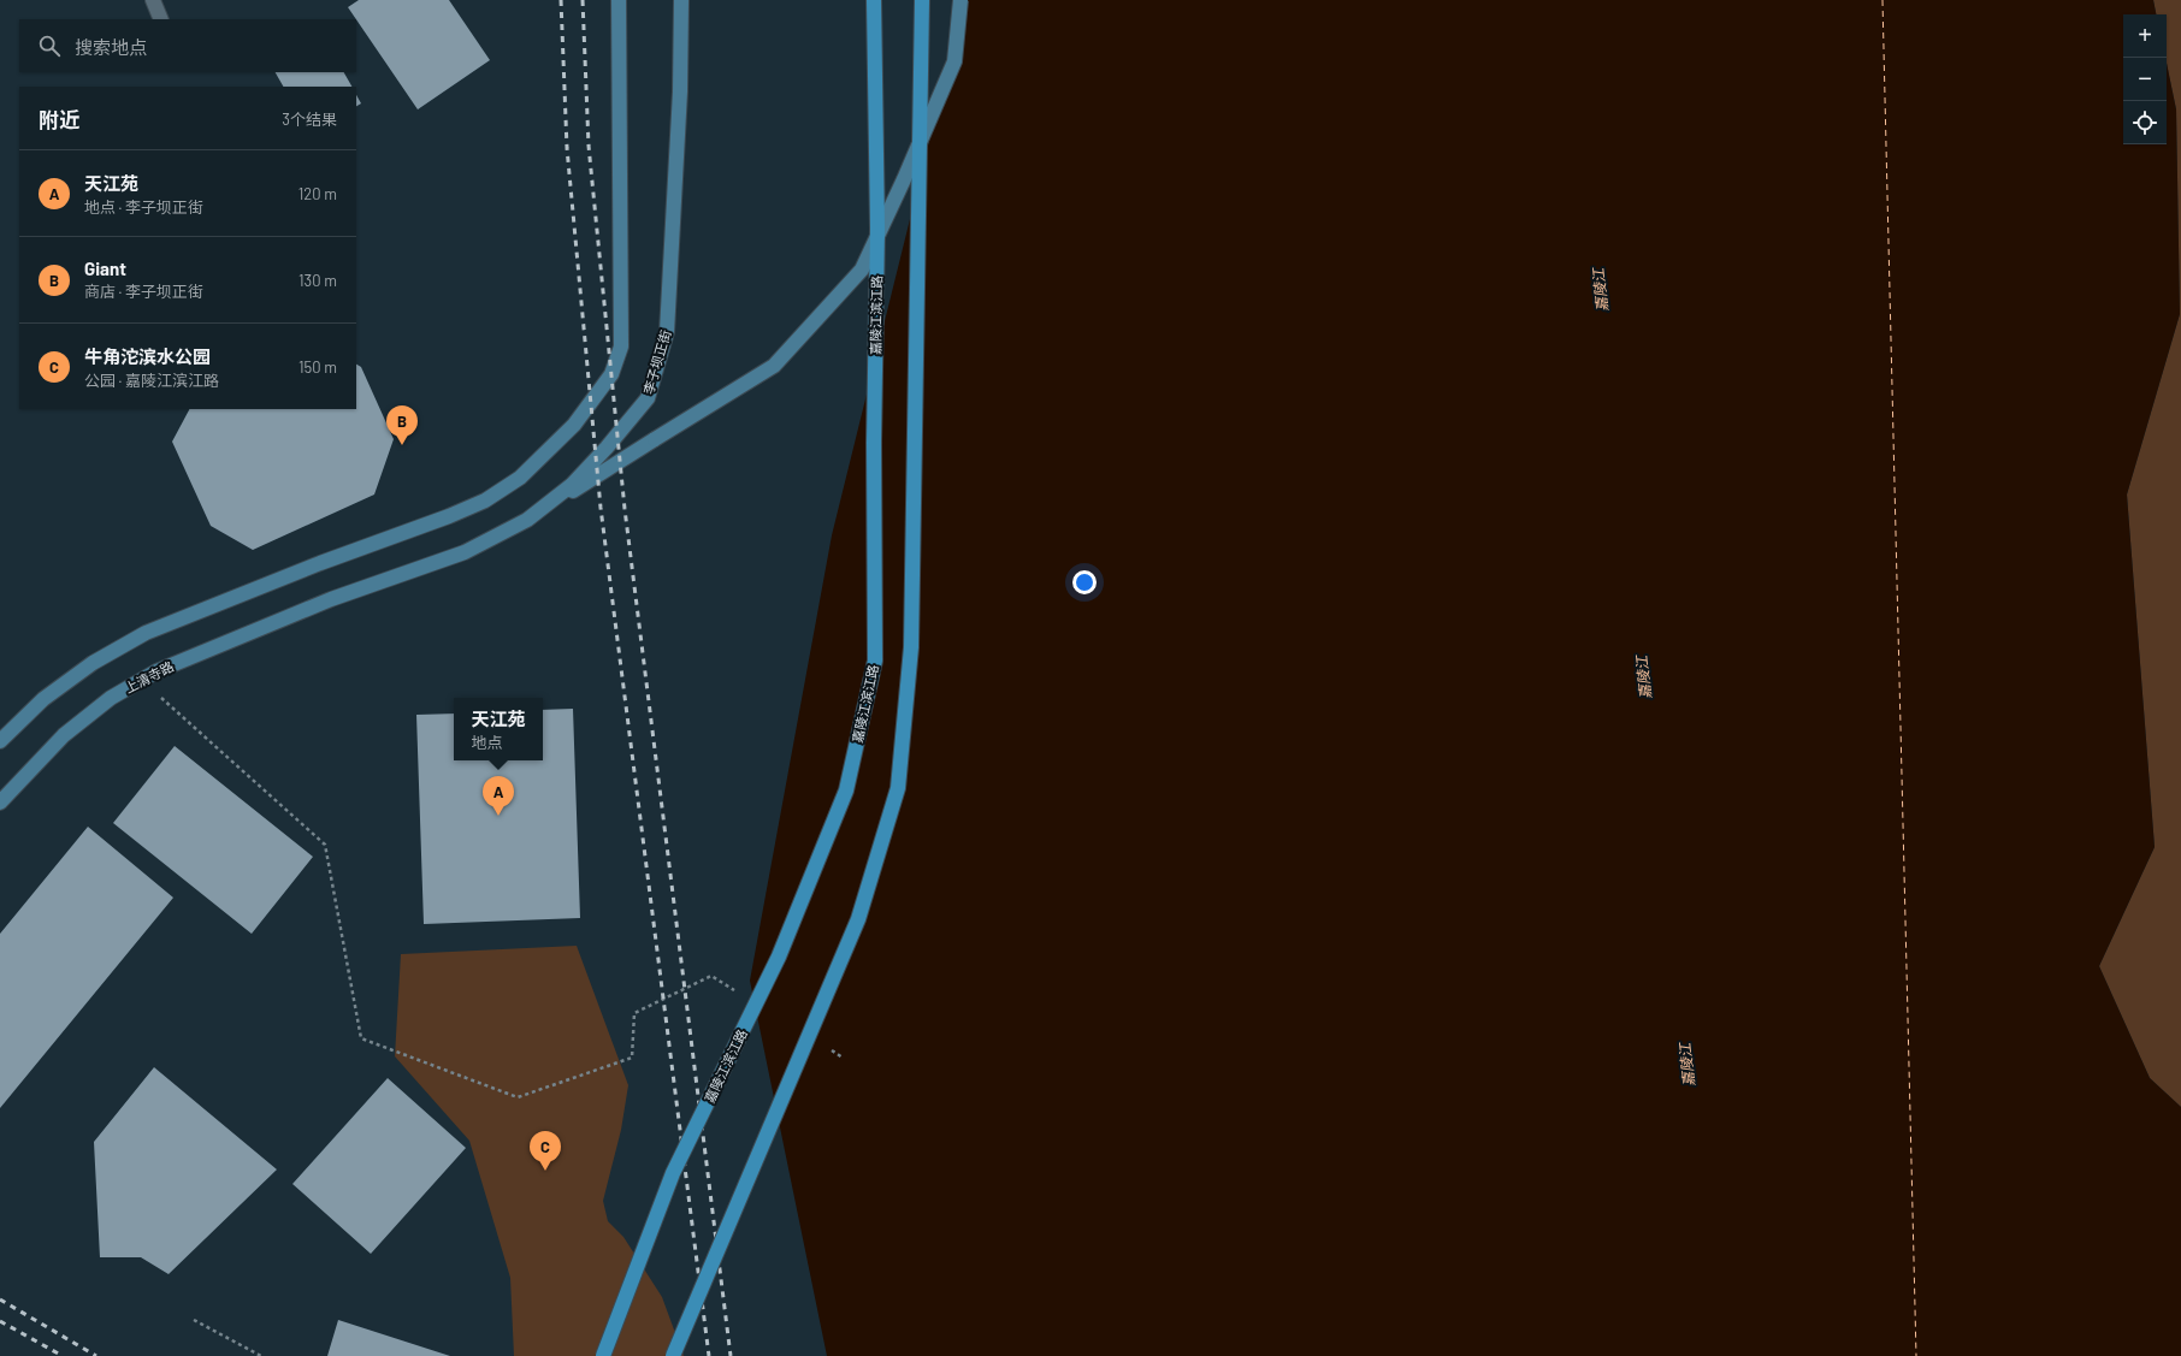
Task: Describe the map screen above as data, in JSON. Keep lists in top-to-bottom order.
{
  "streets": {
    "main road": ["嘉陵江滨江路", "李子坝正街", "上清寺路"]
  },
  "crossings": [
    ["李子坝正街", "上清寺路"]
  ],
  "water": ["嘉陵江"],
  "page": {
    "map_buttons": ["+", "−"],
    "search": "搜索地点",
    "heading": ["附近", "3个结果"],
    "list": [
      {
        "mark": "A",
        "name": "天江苑",
        "note": "地点 · 李子坝正街",
        "value": "120 m"
      },
      {
        "mark": "B",
        "name": "Giant",
        "note": "商店 · 李子坝正街",
        "value": "130 m"
      },
      {
        "mark": "C",
        "name": "牛角沱滨水公园",
        "note": "公园 · 嘉陵江滨江路",
        "value": "150 m"
      }
    ],
    "pins": ["B", "A", "C"],
    "popup": ["天江苑", "地点"]
  }
}
